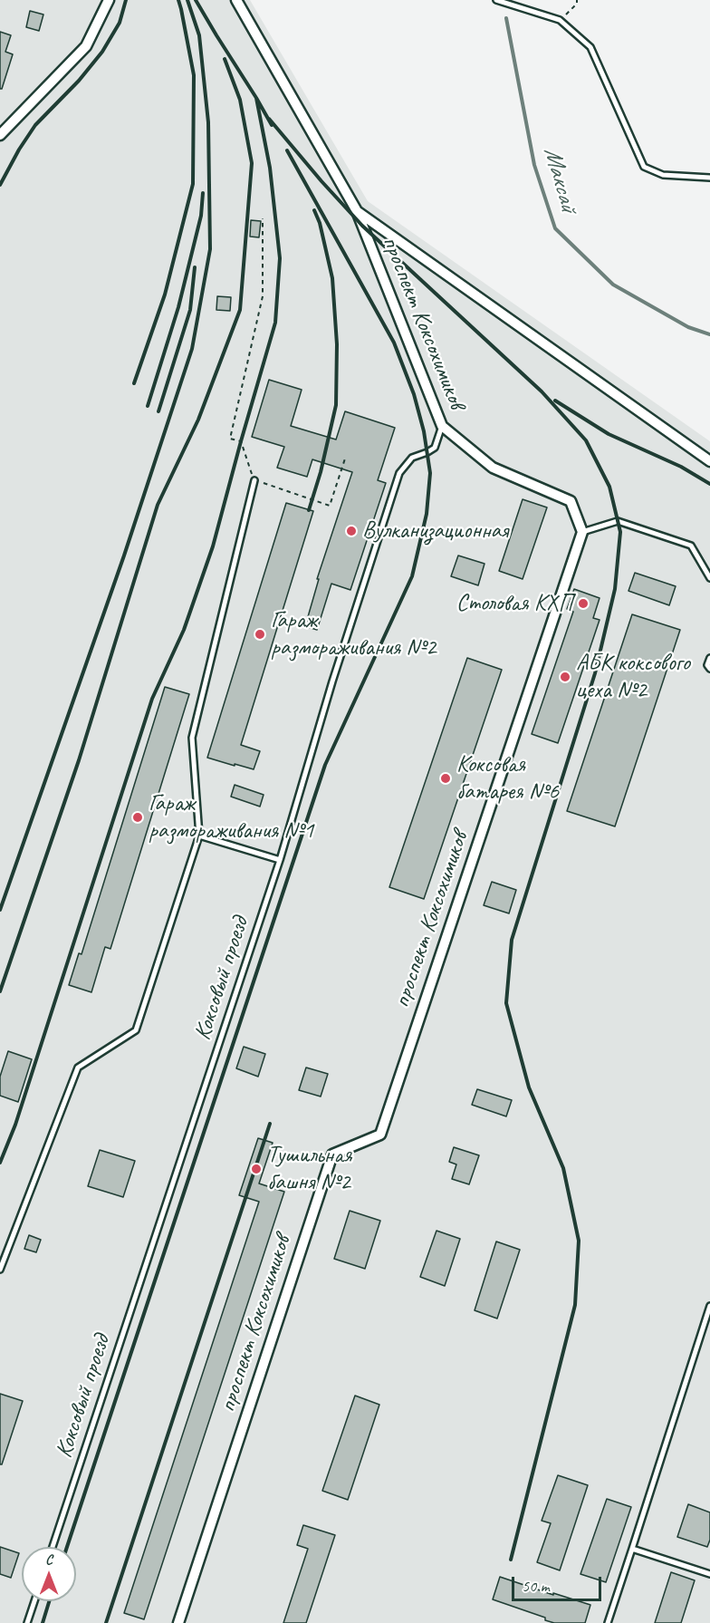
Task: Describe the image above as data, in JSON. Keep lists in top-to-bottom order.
{
  "streets": {
    "street": ["проспект Коксохимиков"],
    "lane": ["Коксовый проезд"]
  },
  "crossings": [
    ["проспект Коксохимиков", "Коксовый проезд"]
  ],
  "water": ["Максай"],
  "places": [
    "Вулканизационная",
    "Столовая КХП",
    "Гараж размораживания №2",
    "АБК коксового цеха №2",
    "Коксовая батарея №6",
    "Гараж размораживания №1",
    "Тушильная башня №2"
  ],
  "scale_bar": "50 m",
  "north": "top"
}
